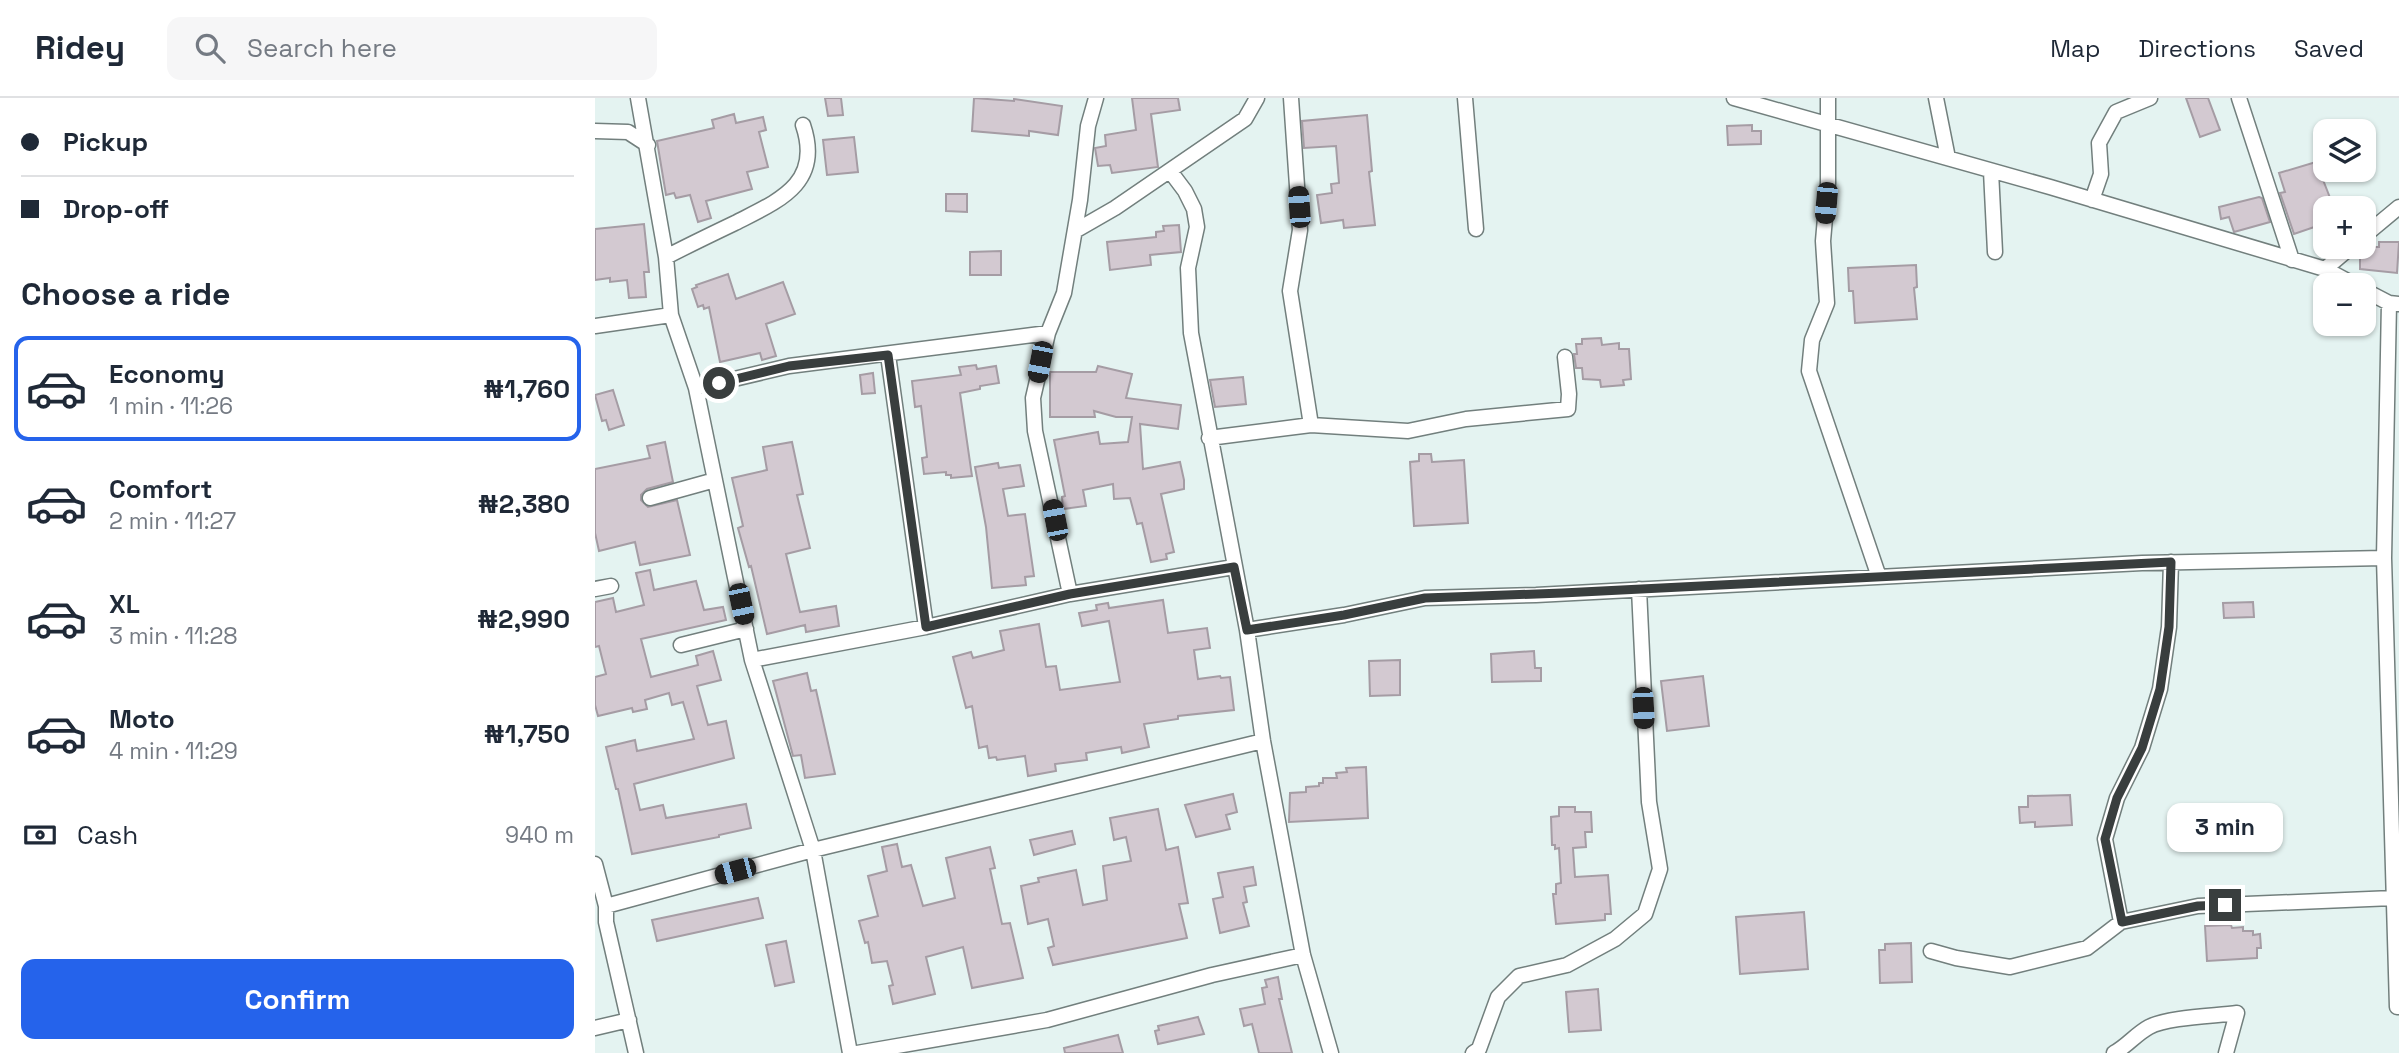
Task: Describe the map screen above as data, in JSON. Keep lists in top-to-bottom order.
{
  "page": {
    "header": "Ridey",
    "search": "Search here",
    "nav": ["Map", "Directions", "Saved"],
    "banner": ["Pickup", "Drop-off"],
    "map_buttons": ["+", "−"],
    "heading": "Choose a ride",
    "list": [
      {
        "name": "Economy",
        "note": "1 min · 11:26",
        "value": "₦1,760"
      },
      {
        "name": "Comfort",
        "note": "2 min · 11:27",
        "value": "₦2,380"
      },
      {
        "name": "XL",
        "note": "3 min · 11:28",
        "value": "₦2,990"
      },
      {
        "name": "Moto",
        "note": "4 min · 11:29",
        "value": "₦1,750"
      }
    ],
    "pay": ["Cash", "940 m"],
    "bubble": "3 min",
    "buttons": "Confirm"
  }
}
